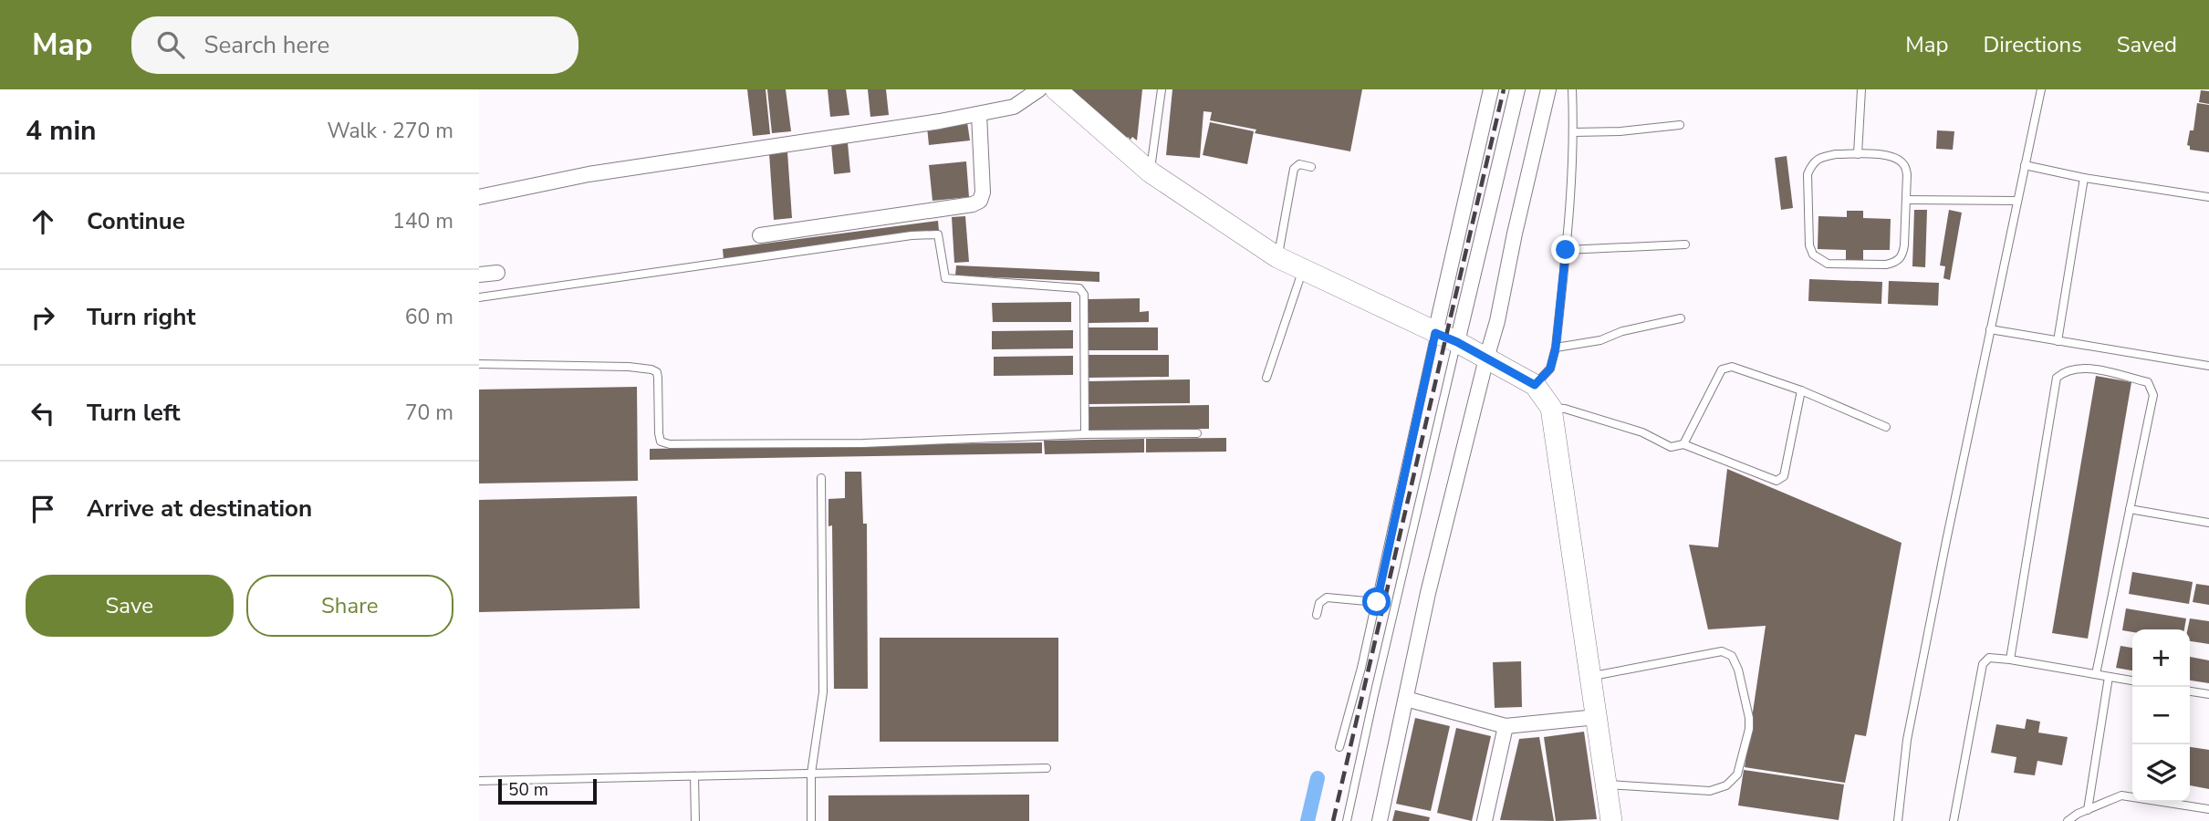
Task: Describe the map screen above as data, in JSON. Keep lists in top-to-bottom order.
{
  "scale_bar": "50 m",
  "page": {
    "header": "Map",
    "search": "Search here",
    "nav": ["Map", "Directions", "Saved"],
    "heading": ["4 min", "Walk · 270 m"],
    "list": [
      ["Continue", "140 m"],
      ["Turn right", "60 m"],
      ["Turn left", "70 m"],
      "Arrive at destination"
    ],
    "buttons": ["Save", "Share"],
    "map_buttons": ["+", "−"],
    "scale": "50 m"
  }
}
